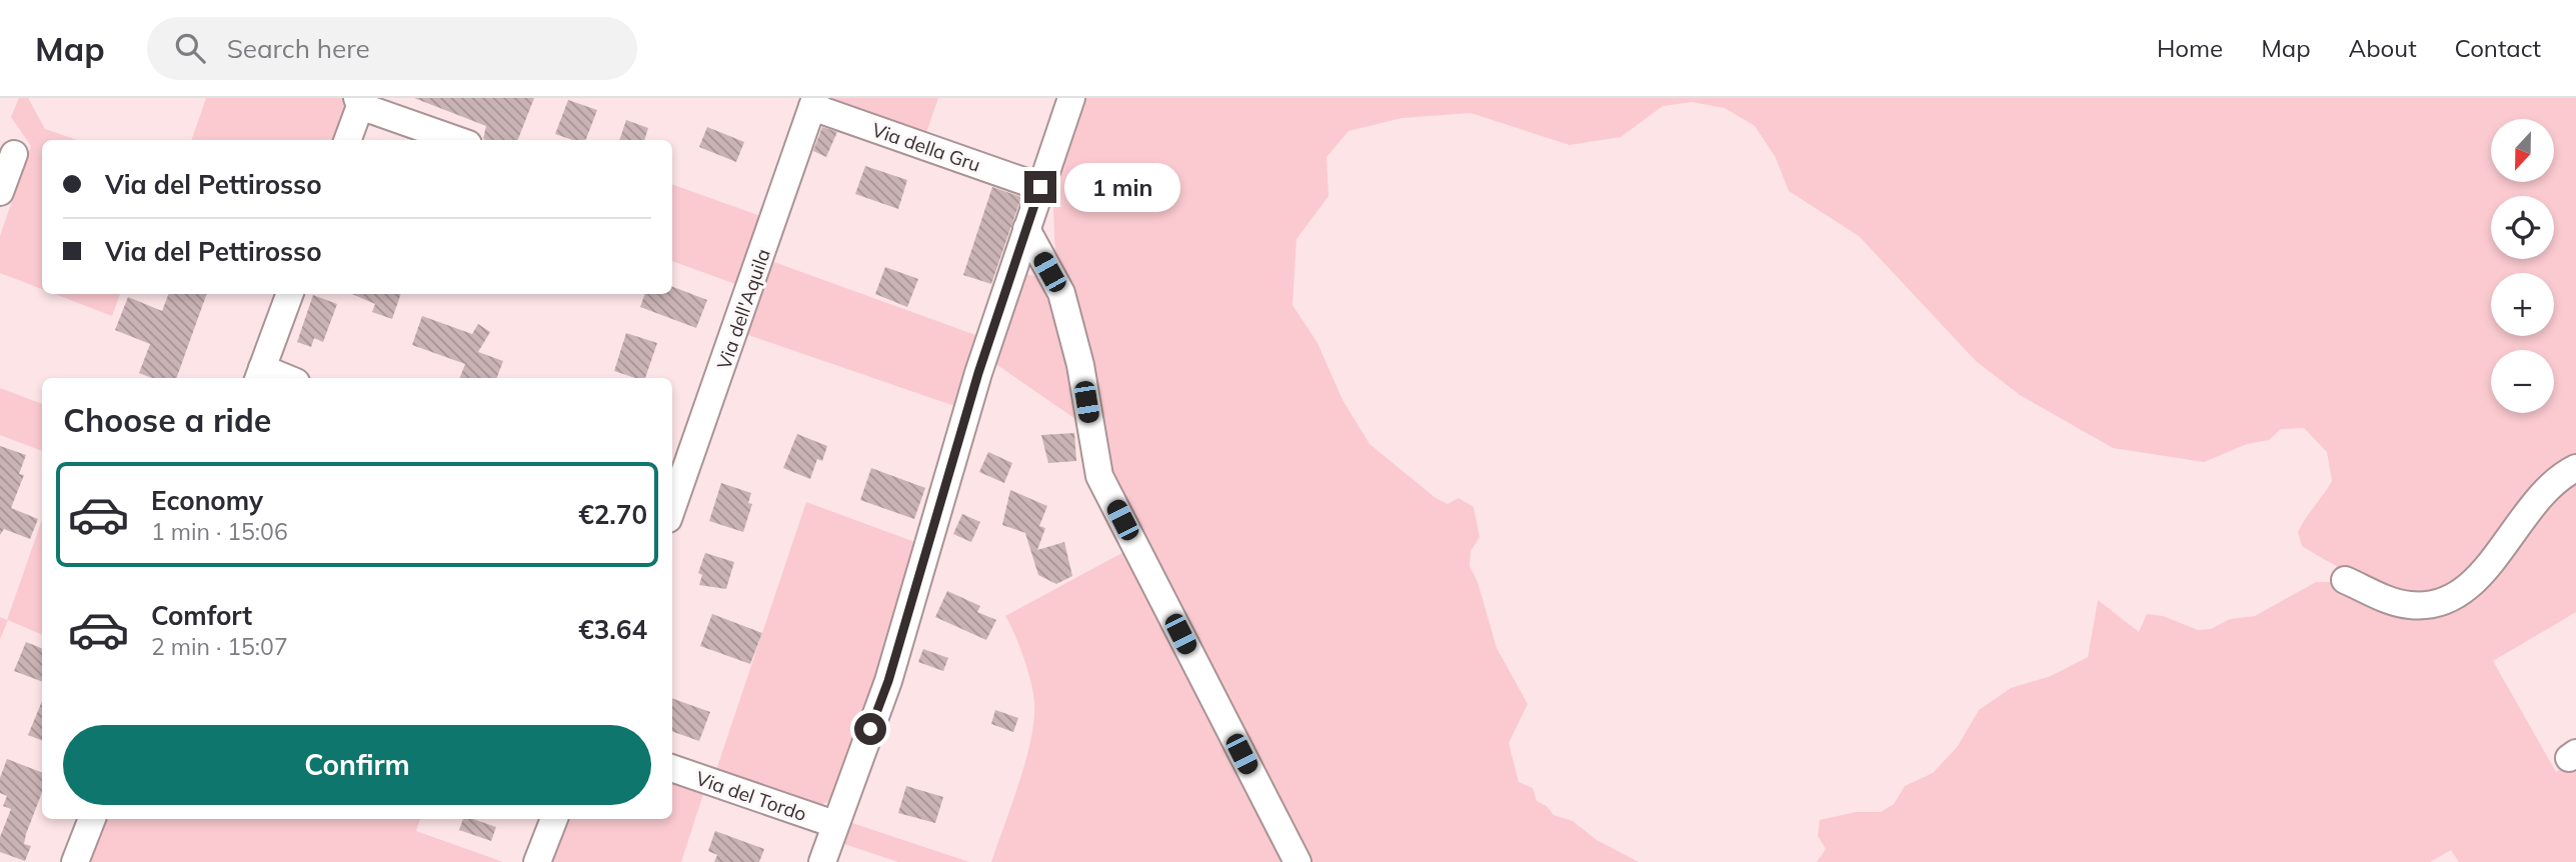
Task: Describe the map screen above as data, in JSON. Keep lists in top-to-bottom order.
{
  "streets": {
    "street": ["Via della Gru", "Via dell'Aquila", "Via del Tordo"]
  },
  "crossings": [
    ["Via della Gru", "Via dell'Aquila"]
  ],
  "north": "bottom",
  "page": {
    "header": "Map",
    "search": "Search here",
    "nav": [
      "Home",
      "Map",
      "About",
      "Contact"
    ],
    "map_buttons": ["+", "−"],
    "banner": ["Via del Pettirosso", "Via del Pettirosso"],
    "bubble": "1 min",
    "heading": "Choose a ride",
    "list": [
      {
        "name": "Economy",
        "note": "1 min · 15:06",
        "value": "€2.70"
      },
      {
        "name": "Comfort",
        "note": "2 min · 15:07",
        "value": "€3.64"
      }
    ],
    "buttons": "Confirm"
  }
}
